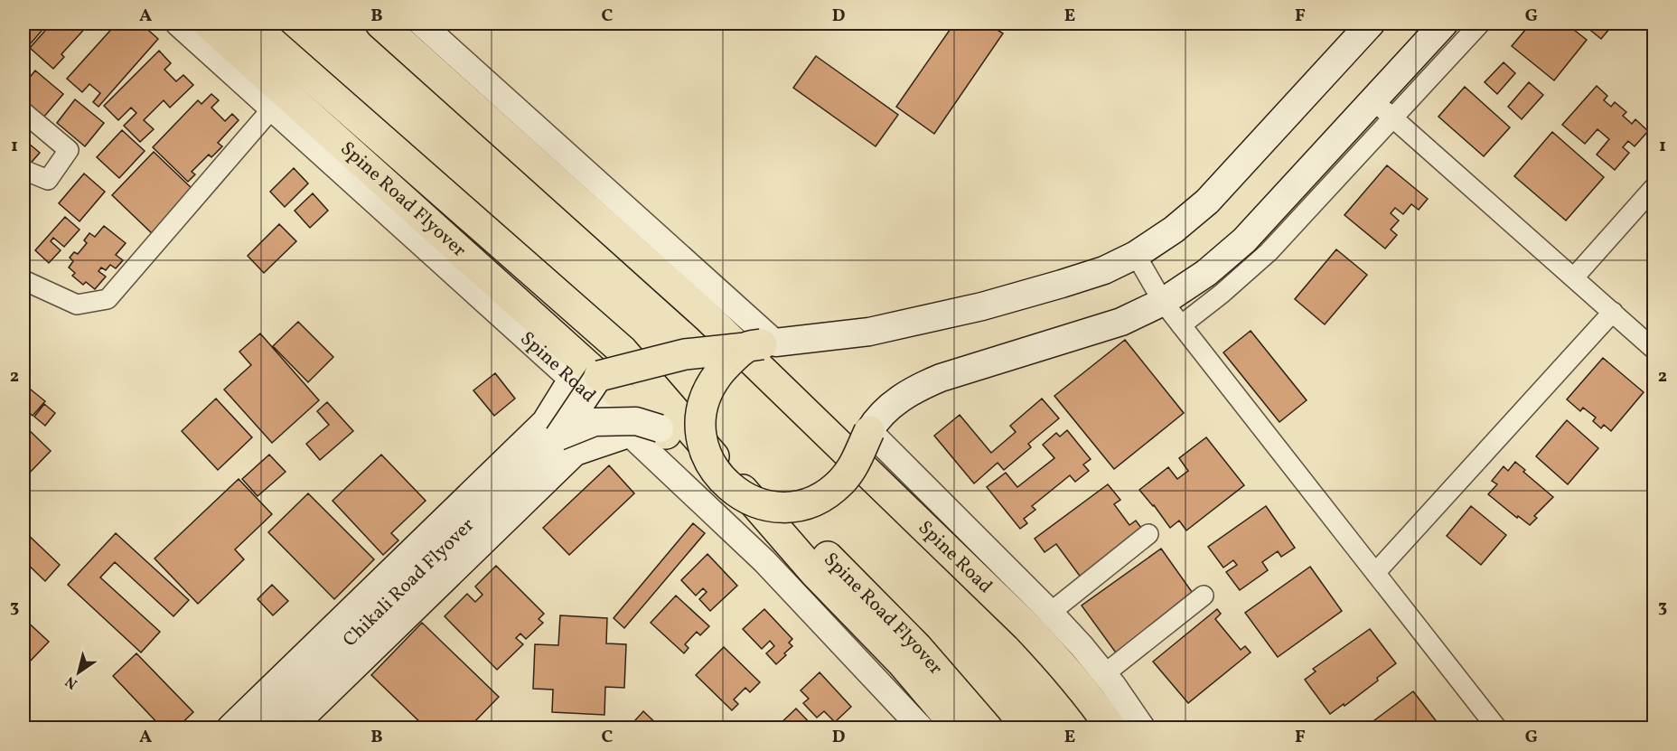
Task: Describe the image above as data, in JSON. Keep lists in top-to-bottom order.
{
  "streets": {
    "main road": ["Spine Road Flyover", "Spine Road", "Chikali Road Flyover"]
  },
  "crossings": [
    ["Spine Road Flyover", "Spine Road"],
    ["Spine Road Flyover", "Chikali Road Flyover"],
    ["Spine Road", "Chikali Road Flyover"]
  ],
  "north": "bottom left",
  "grid": {
    "columns": [
      "A",
      "B",
      "C",
      "D",
      "E",
      "F",
      "G"
    ],
    "rows": ["1", "2", "3"]
  }
}
